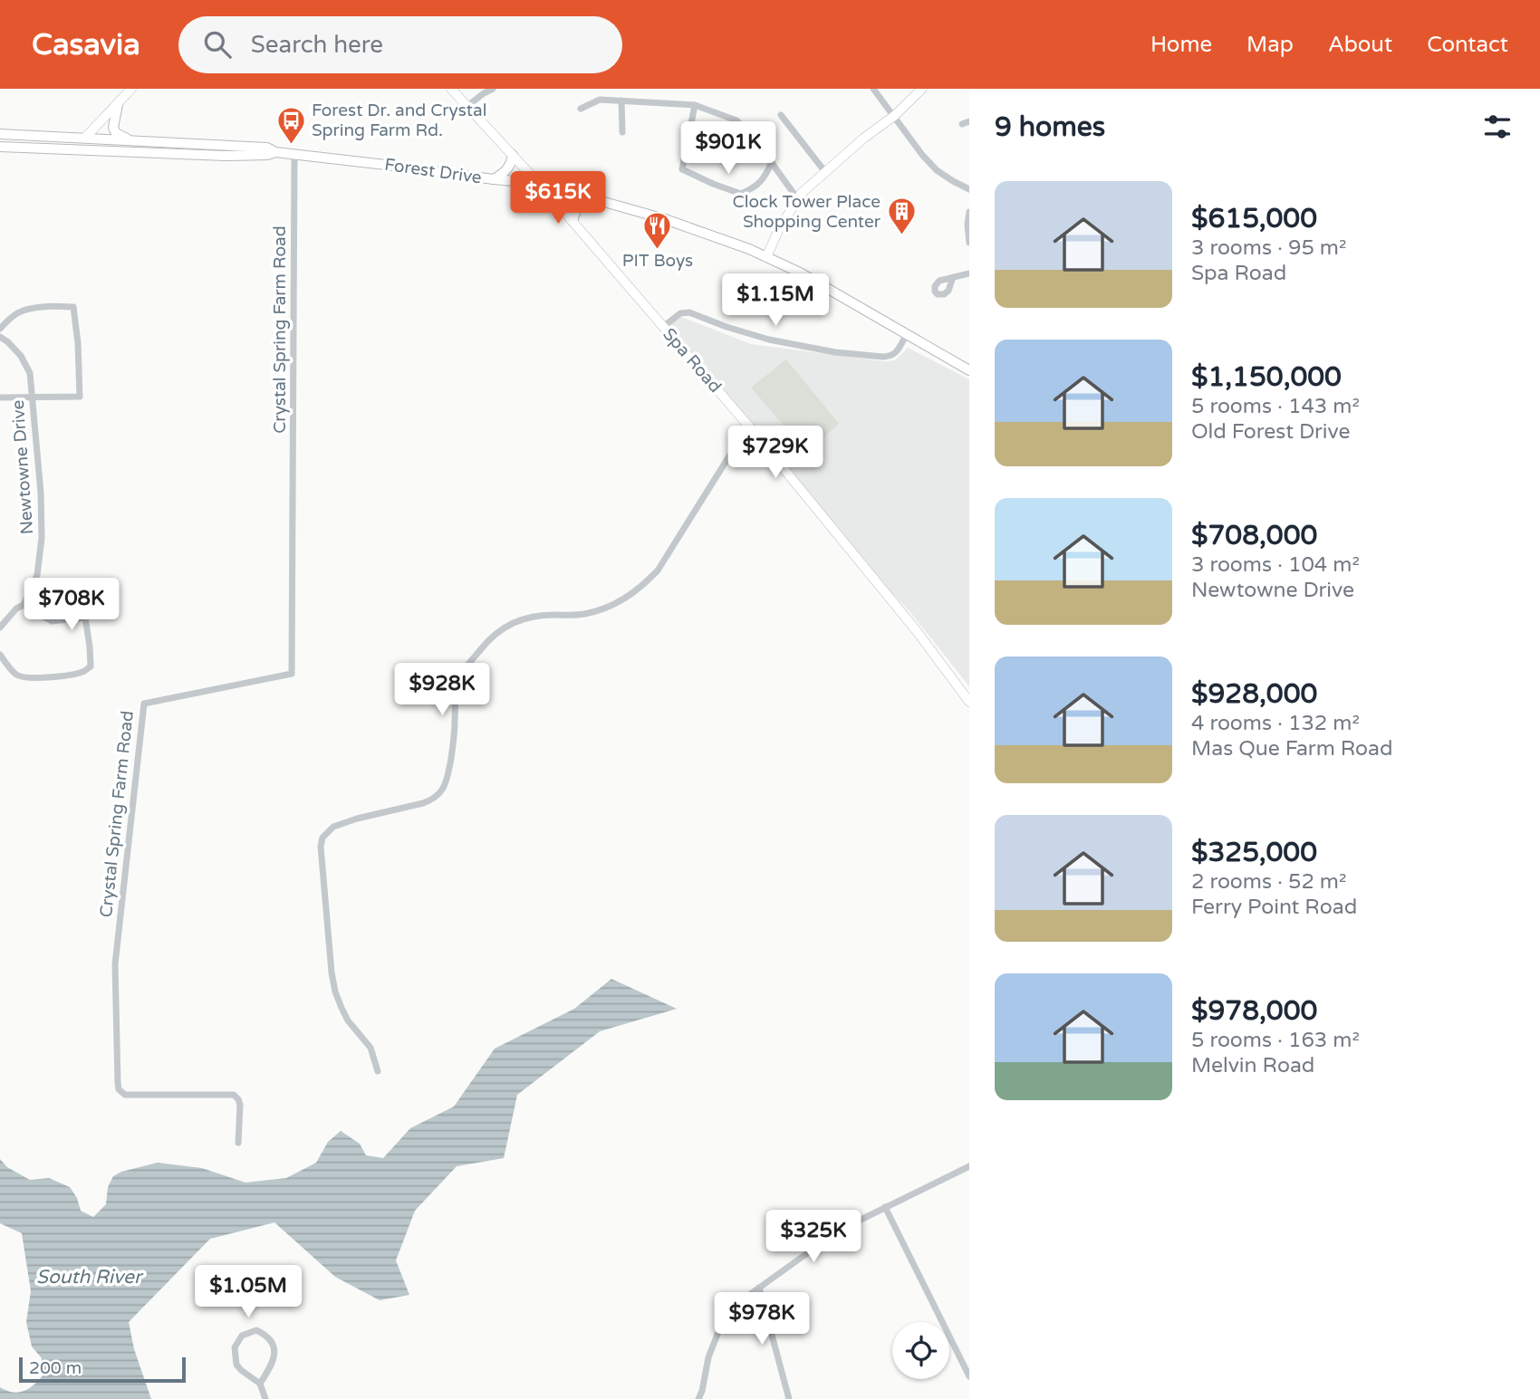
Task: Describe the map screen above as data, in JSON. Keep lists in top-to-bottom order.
{
  "streets": {
    "main road": ["Forest Drive"],
    "street": ["Crystal Spring Farm Road", "Spa Road", "Newtowne Drive"]
  },
  "crossings": [
    ["Forest Drive", "Crystal Spring Farm Road"],
    ["Forest Drive", "Spa Road"]
  ],
  "water": ["South River"],
  "places": {
    "bus stop": ["Forest Dr. and Crystal Spring Farm Rd."],
    "building": ["Clock Tower Place Shopping Center"],
    "restaurant": ["PIT Boys"]
  },
  "scale_bar": "200 m",
  "page": {
    "header": "Casavia",
    "search": "Search here",
    "nav": [
      "Home",
      "Map",
      "About",
      "Contact"
    ],
    "heading": "9 homes",
    "price": [
      "$901K",
      "$615K",
      "$1.15M",
      "$729K",
      "$708K",
      "$928K",
      "$325K",
      "$1.05M",
      "$978K"
    ],
    "list": [
      {
        "name": "$615,000",
        "note": "3 rooms · 95 m² · Spa Road"
      },
      {
        "name": "$1,150,000",
        "note": "5 rooms · 143 m² · Old Forest Drive"
      },
      {
        "name": "$708,000",
        "note": "3 rooms · 104 m² · Newtowne Drive"
      },
      {
        "name": "$928,000",
        "note": "4 rooms · 132 m² · Mas Que Farm Road"
      },
      {
        "name": "$325,000",
        "note": "2 rooms · 52 m² · Ferry Point Road"
      },
      {
        "name": "$978,000",
        "note": "5 rooms · 163 m² · Melvin Road"
      }
    ],
    "scale": "200 m"
  }
}
